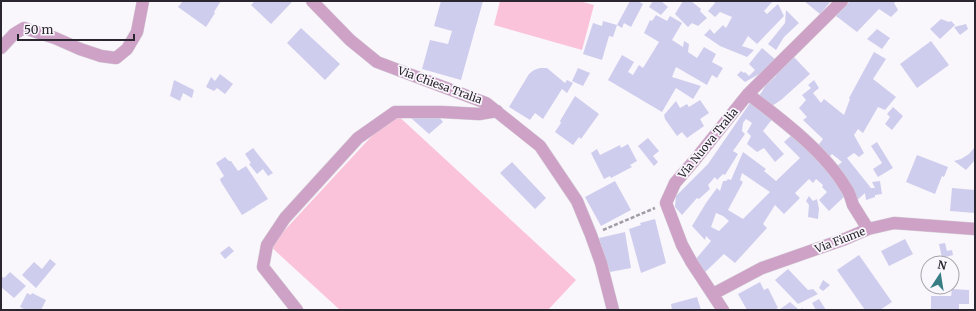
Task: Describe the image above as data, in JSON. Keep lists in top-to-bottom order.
{
  "streets": {
    "street": ["Via Chiesa Tralia", "Via Nuova Tralia", "Via Fiume"]
  },
  "scale_bar": "50 m",
  "north": "top"
}
